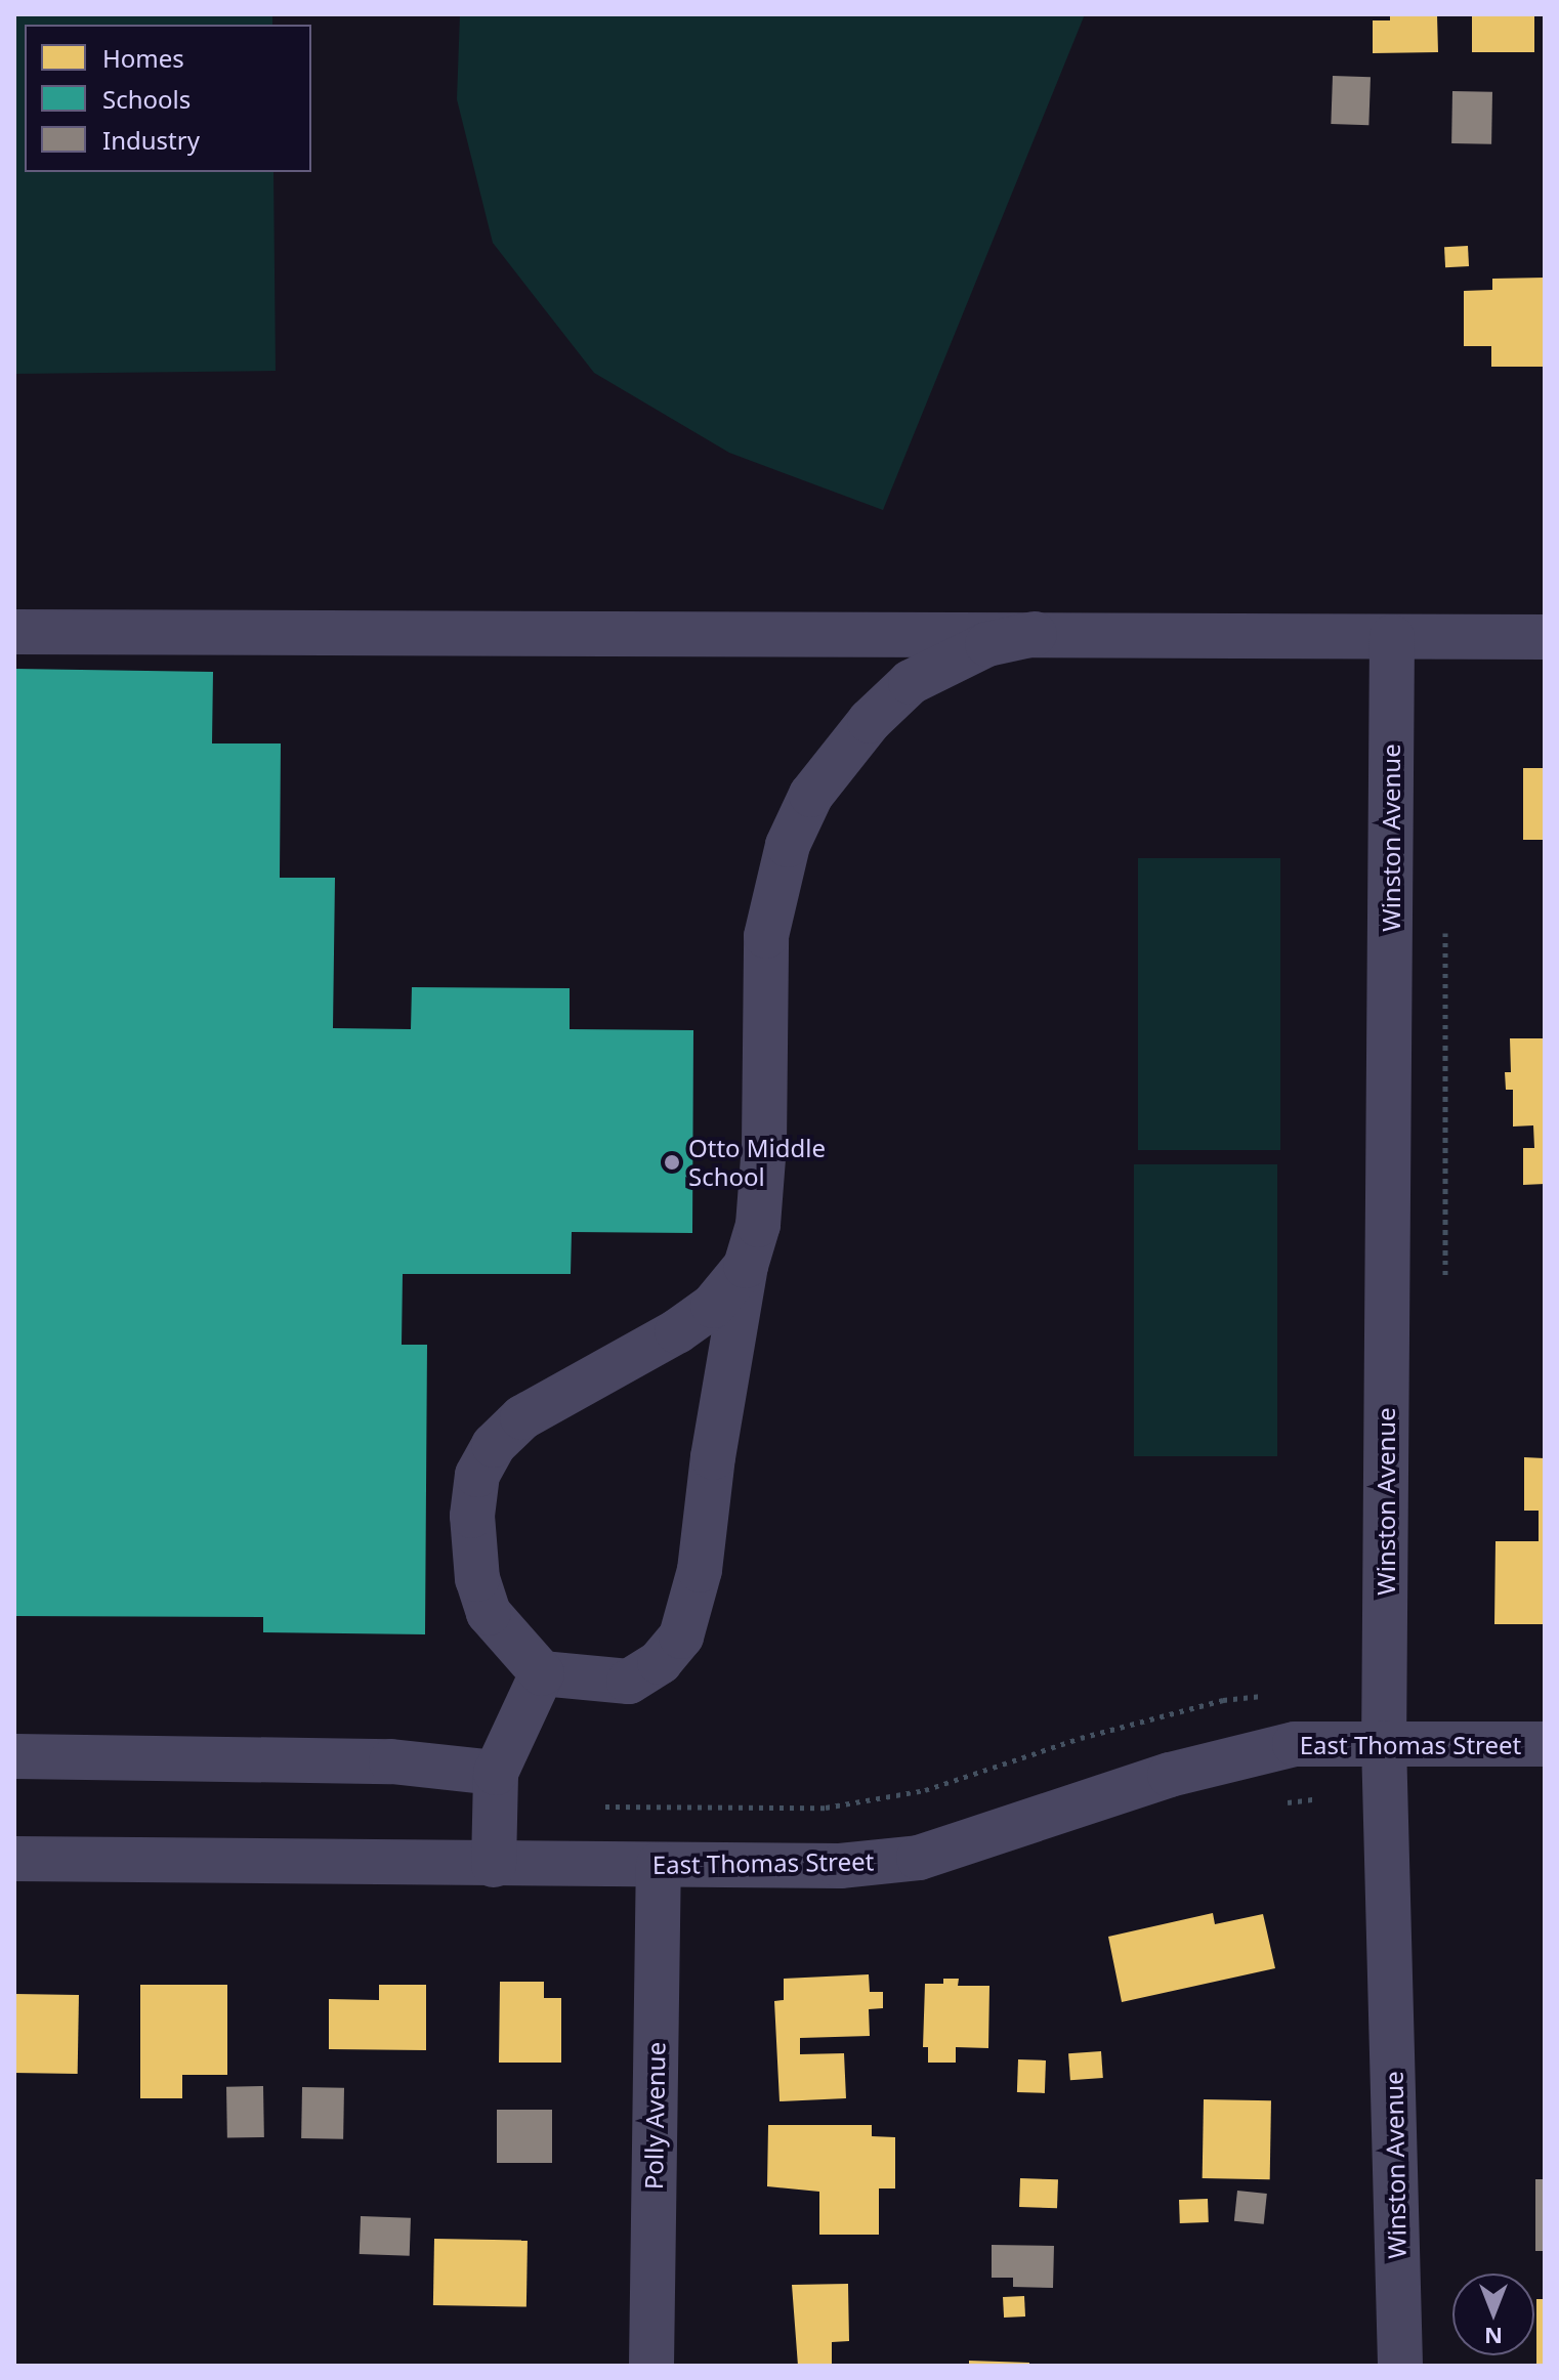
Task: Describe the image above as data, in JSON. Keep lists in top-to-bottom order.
{
  "streets": {
    "street": ["Winston Avenue", "East Thomas Street", "Polly Avenue"]
  },
  "crossings": [
    ["Winston Avenue", "East Thomas Street"],
    ["East Thomas Street", "Polly Avenue"]
  ],
  "places": ["Otto Middle School"],
  "legend": ["Homes", "Schools", "Industry"],
  "north": "bottom"
}
